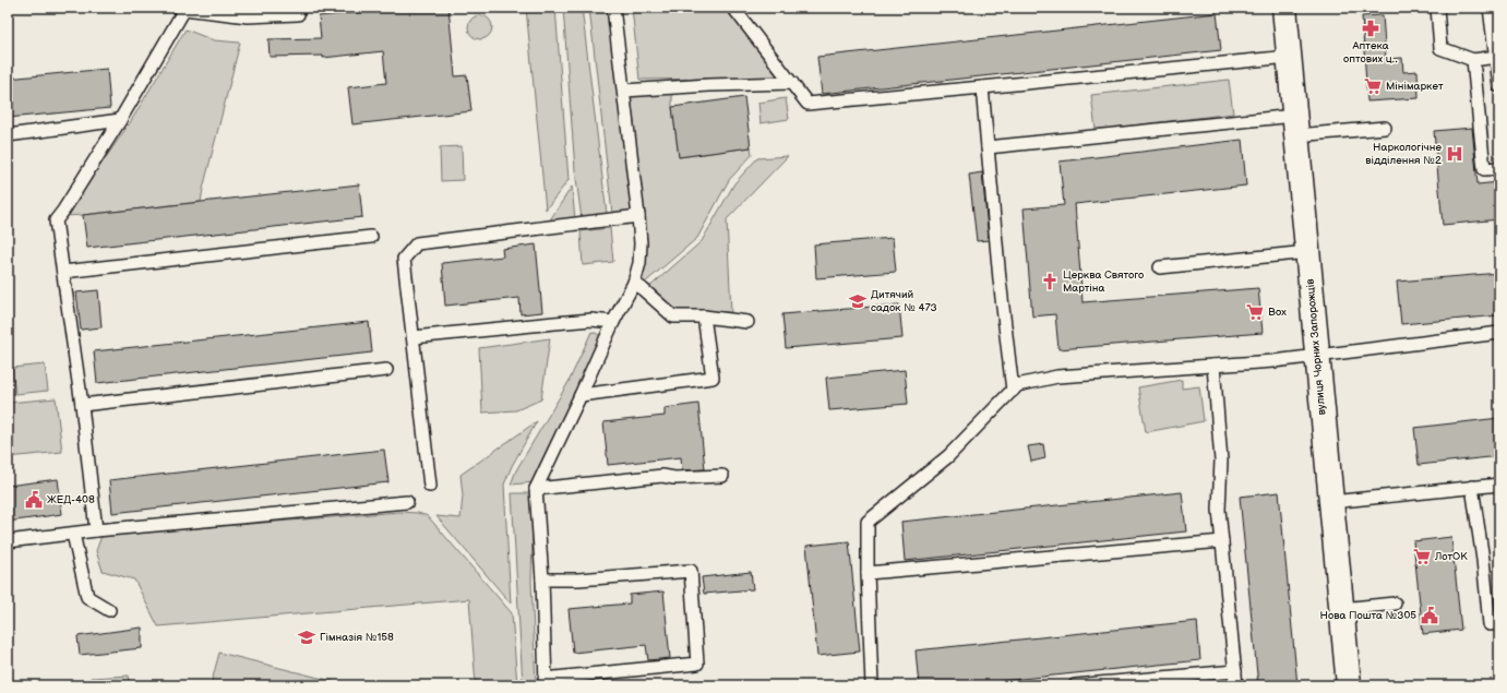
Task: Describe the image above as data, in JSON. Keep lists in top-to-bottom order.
{
  "streets": {
    "street": ["вулиця Чорних Запорожців"]
  },
  "places": {
    "pharmacy": ["Аптека оптових ц‥"],
    "supermarket": ["Мінімаркет", "Box", "ЛотОК"],
    "hospital": ["Наркологічне відділення №2"],
    "church": ["Церква Святого Мартіна"],
    "school or university": ["Дитячий садок № 473", "Гімназія №158"],
    "public building": ["ЖЕД-408", "Нова Пошта №305"]
  }
}
